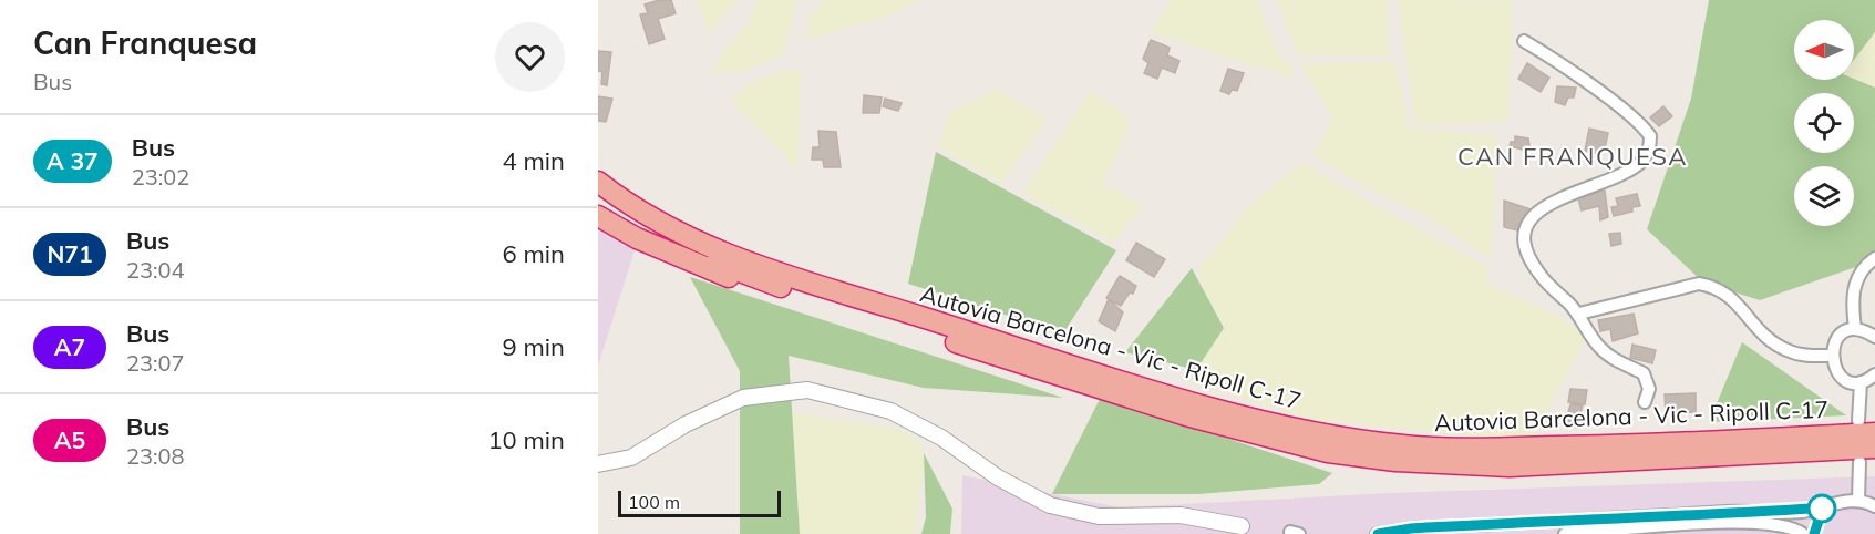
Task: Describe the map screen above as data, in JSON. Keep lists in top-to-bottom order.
{
  "streets": {
    "highway": ["Autovia Barcelona - Vic - Ripoll C-17"]
  },
  "districts": ["CAN FRANQUESA"],
  "scale_bar": "100 m",
  "north": "left",
  "page": {
    "heading": ["Can Franquesa", "Bus"],
    "list": [
      {
        "mark": "A 37",
        "name": "Bus",
        "note": "23:02",
        "value": "4 min"
      },
      {
        "mark": "N71",
        "name": "Bus",
        "note": "23:04",
        "value": "6 min"
      },
      {
        "mark": "A7",
        "name": "Bus",
        "note": "23:07",
        "value": "9 min"
      },
      {
        "mark": "A5",
        "name": "Bus",
        "note": "23:08",
        "value": "10 min"
      }
    ],
    "scale": "100 m"
  }
}
